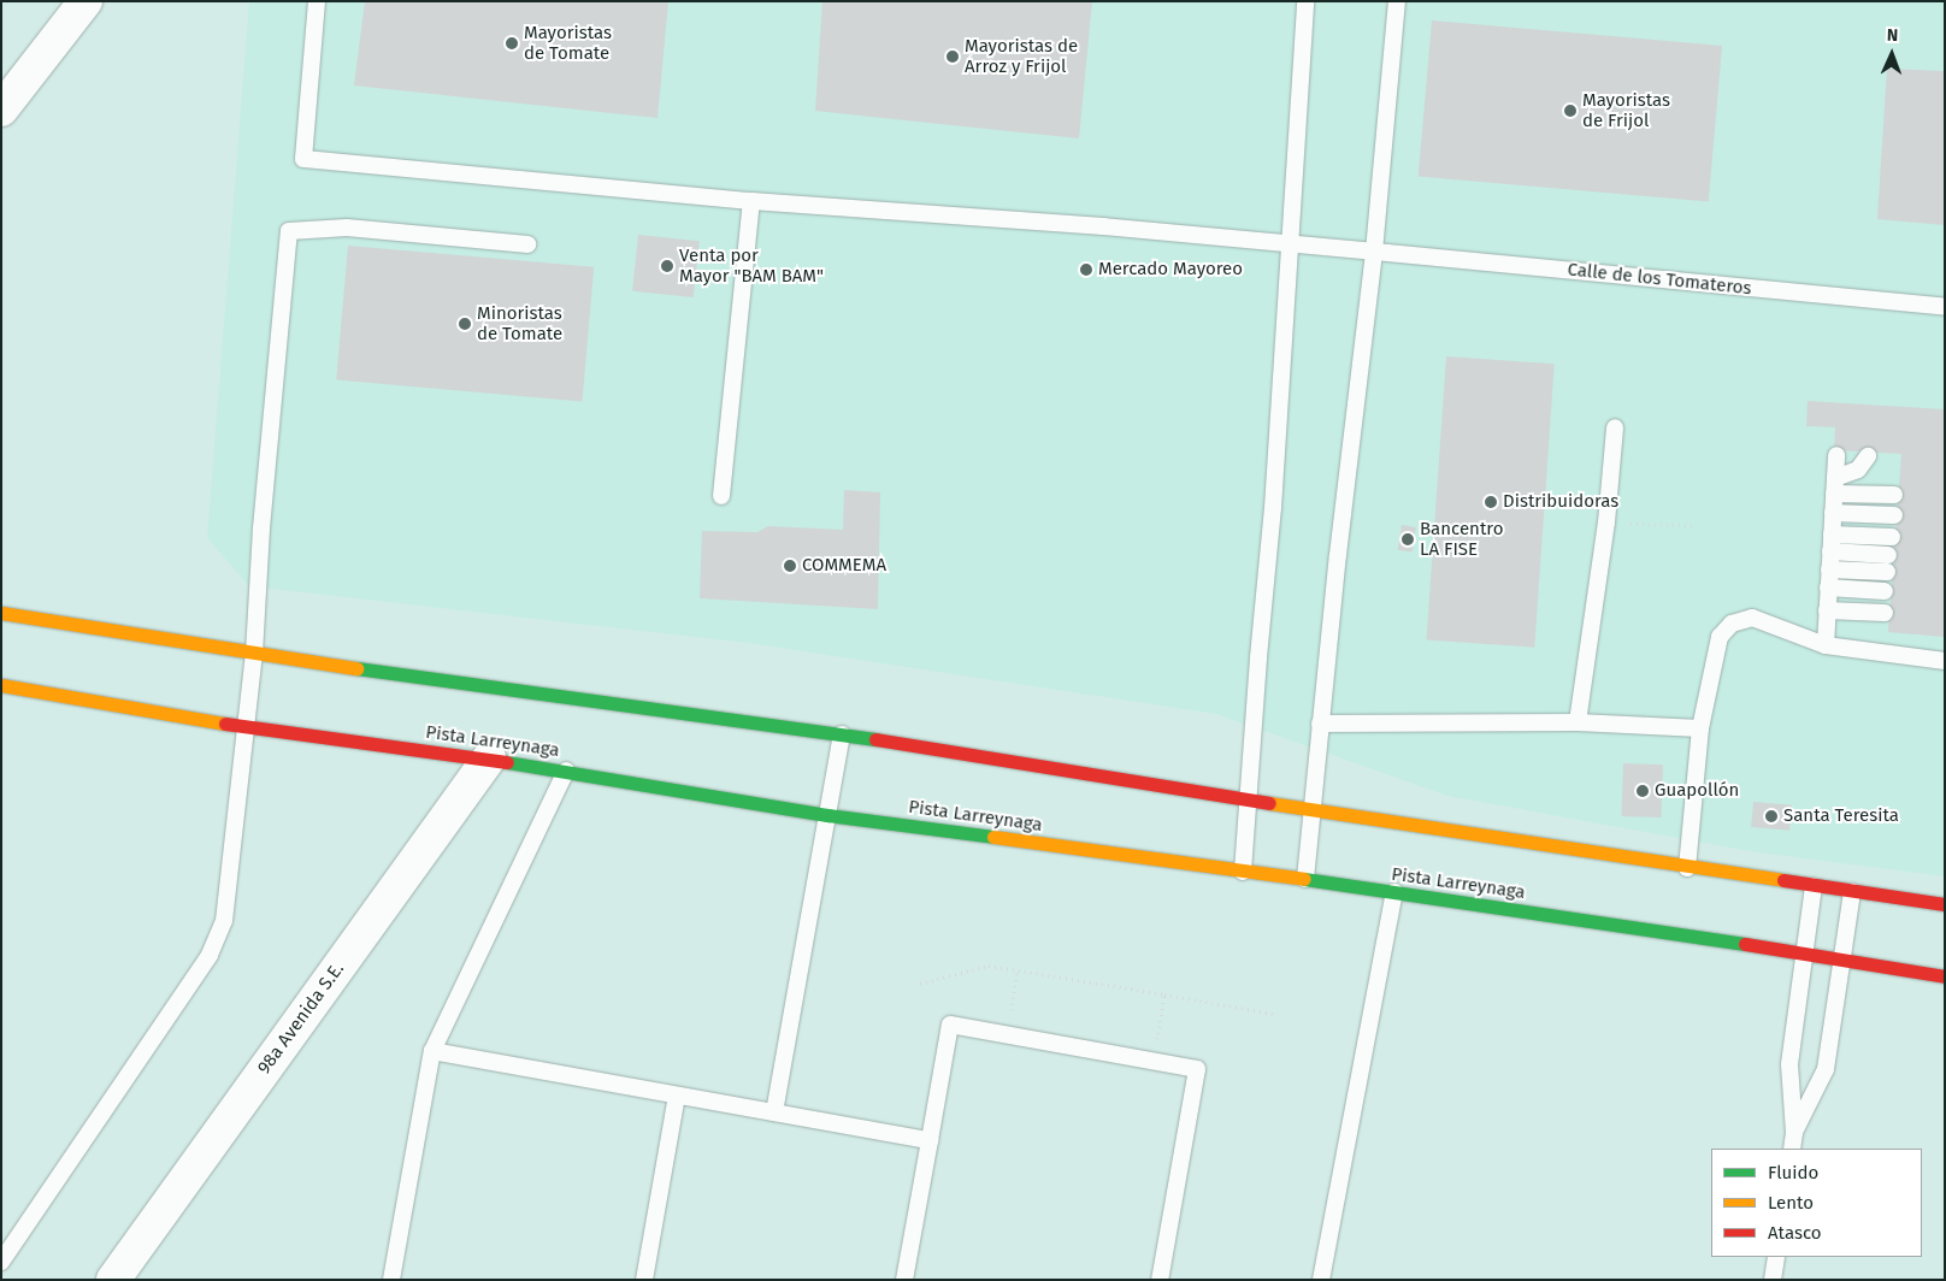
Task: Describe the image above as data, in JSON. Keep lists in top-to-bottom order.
{
  "streets": {
    "main road": ["Pista Larreynaga"],
    "street": ["98a Avenida S.E."],
    "lane": ["Calle de los Tomateros"]
  },
  "crossings": [
    ["Pista Larreynaga", "98a Avenida S.E."]
  ],
  "places": [
    "Mayoristas de Tomate",
    "Mayoristas de Arroz y Frijol",
    "Mayoristas de Frijol",
    "Venta por Mayor \"BAM BAM\"",
    "Mercado Mayoreo",
    "Minoristas de Tomate",
    "Distribuidoras",
    "Bancentro LA FISE",
    "COMMEMA",
    "Guapollón",
    "Santa Teresita"
  ],
  "legend": ["Fluido", "Lento", "Atasco"],
  "north": "top"
}
